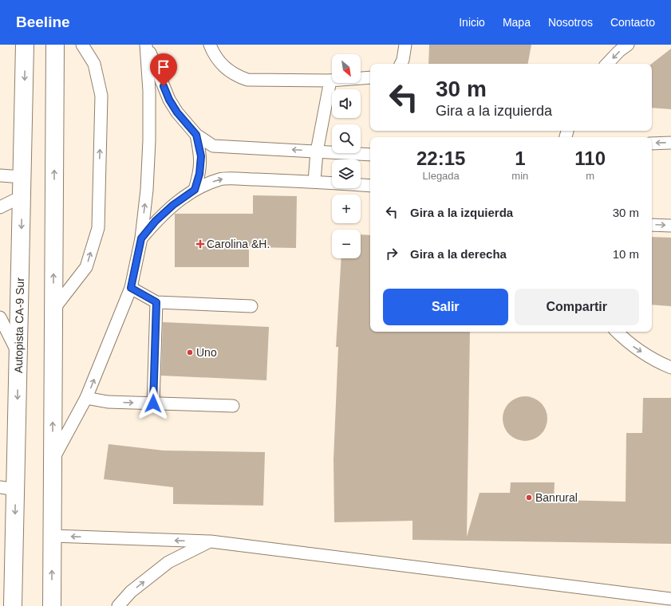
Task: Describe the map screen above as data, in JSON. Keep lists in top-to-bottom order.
{
  "streets": {
    "highway": ["Autopista CA-9 Sur"]
  },
  "places": {
    "health": ["Carolina &H."],
    "other": ["Uno", "Banrural"]
  },
  "north": "bottom right",
  "page": {
    "header": "Beeline",
    "nav": [
      "Inicio",
      "Mapa",
      "Nosotros",
      "Contacto"
    ],
    "map_buttons": ["+", "−"],
    "turn": ["30 m", "Gira a la izquierda"],
    "eta": [
      "22:15",
      "Llegada",
      "1",
      "min",
      "110",
      "m"
    ],
    "list": [
      {
        "name": "Gira a la izquierda",
        "value": "30 m"
      },
      {
        "name": "Gira a la derecha",
        "value": "10 m"
      }
    ],
    "buttons": ["Salir", "Compartir"]
  }
}
